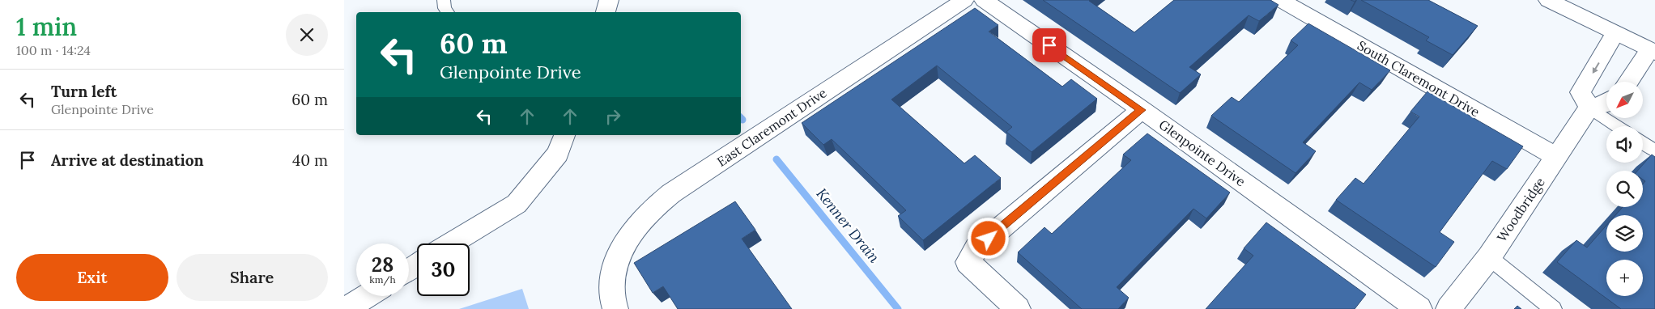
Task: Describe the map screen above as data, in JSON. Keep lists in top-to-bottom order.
{
  "streets": {
    "street": [
      "South Claremont Drive",
      "East Claremont Drive",
      "Glenpointe Drive",
      "Woodbridge"
    ]
  },
  "crossings": [
    ["South Claremont Drive", "Woodbridge"]
  ],
  "water": ["Kenner Drain"],
  "north": "bottom left",
  "page": {
    "heading": ["1 min", "100 m · 14:24"],
    "turn": ["60 m", "Glenpointe Drive"],
    "list": [
      {
        "name": "Turn left",
        "note": "Glenpointe Drive",
        "value": "60 m"
      },
      {
        "name": "Arrive at destination",
        "value": "40 m"
      }
    ],
    "map_buttons": "+",
    "speed": "28 km/h",
    "limit": "30",
    "buttons": ["Exit", "Share"]
  }
}
